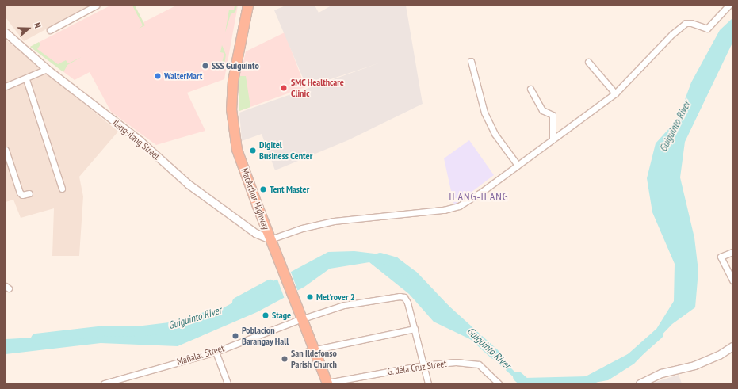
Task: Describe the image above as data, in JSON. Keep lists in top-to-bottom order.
{
  "streets": {
    "highway": ["MacArthur Highway"],
    "street": ["Ilang-ilang Street", "Mañalac Street", "G. dela Cruz Street"]
  },
  "crossings": [
    ["Ilang-ilang Street", "MacArthur Highway"],
    ["MacArthur Highway", "Mañalac Street"],
    ["MacArthur Highway", "G. dela Cruz Street"],
    ["Mañalac Street", "G. dela Cruz Street"]
  ],
  "districts": ["ILANG-ILANG"],
  "water": ["Guiguinto River"],
  "places": [
    "SSS Guiguinto",
    "WalterMart",
    "SMC Healthcare Clinic",
    "Digitel Business Center",
    "Tent Master",
    "Met'rover 2",
    "Stage",
    "Poblacion Barangay Hall",
    "San Ildefonso Parish Church"
  ],
  "north": "right"
}
